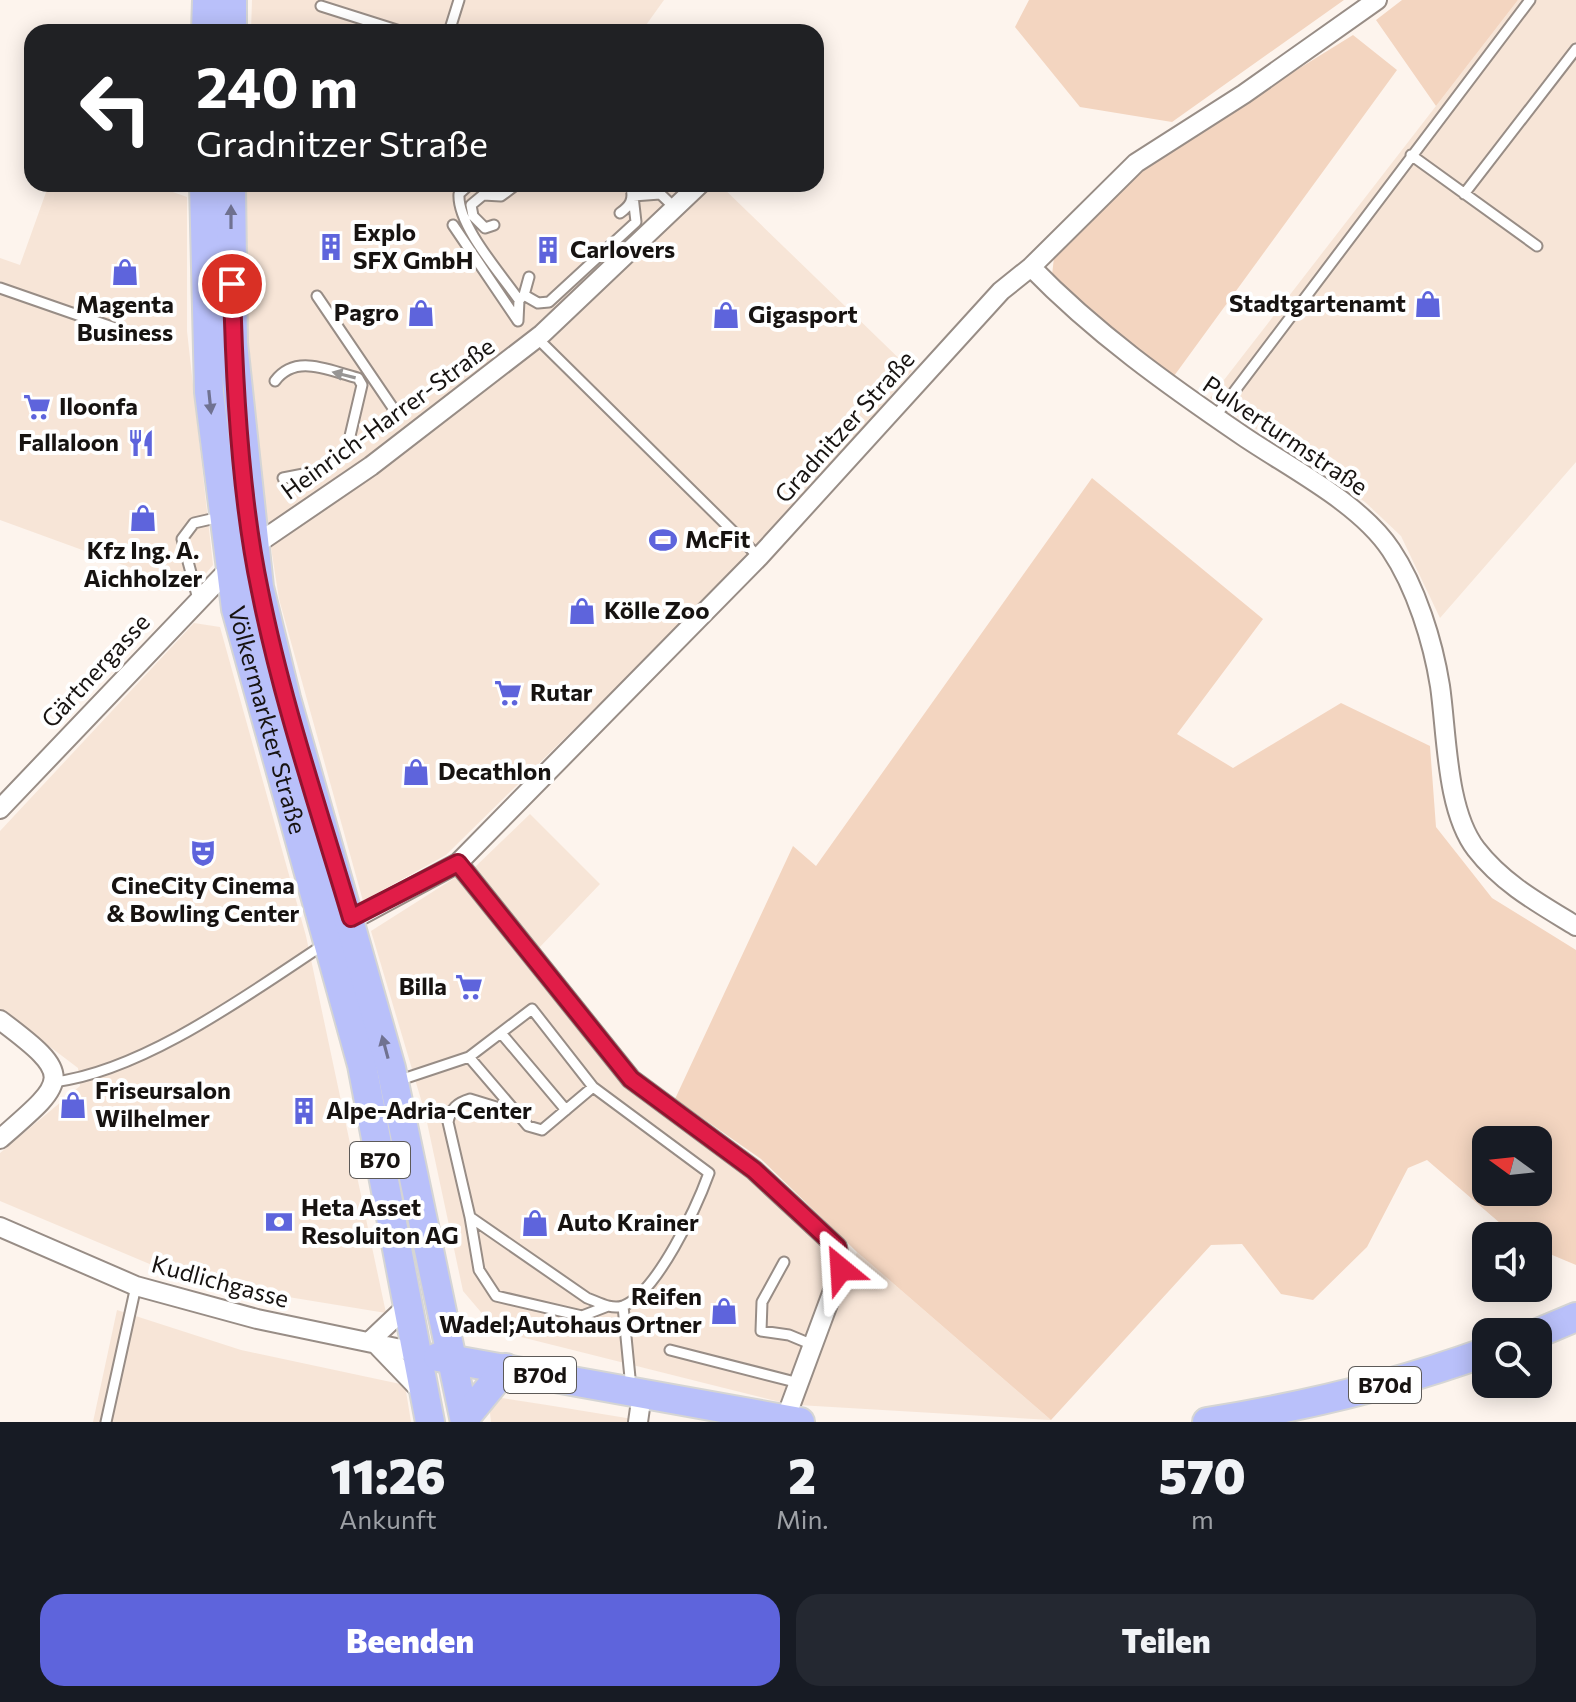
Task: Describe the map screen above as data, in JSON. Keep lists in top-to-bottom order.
{
  "streets": {
    "main road": ["Völkermarkter Straße", "B70", "B70d"],
    "street": [
      "Heinrich-Harrer-Straße",
      "Gradnitzer Straße",
      "Pulverturmstraße",
      "Gärtnergasse",
      "Kudlichgasse"
    ]
  },
  "crossings": [
    ["Heinrich-Harrer-Straße", "Gärtnergasse"],
    ["Heinrich-Harrer-Straße", "Völkermarkter Straße"],
    ["Gradnitzer Straße", "Pulverturmstraße"],
    ["Gradnitzer Straße", "Völkermarkter Straße"],
    ["Gärtnergasse", "Völkermarkter Straße"],
    ["Kudlichgasse", "B70d"]
  ],
  "places": {
    "building": ["Explo SFX GmbH", "Carlovers", "Alpe-Adria-Center"],
    "shop": [
      "Magenta Business",
      "Stadtgartenamt",
      "Pagro",
      "Gigasport",
      "Kfz Ing. A. Aichholzer",
      "Kölle Zoo",
      "Decathlon",
      "Friseursalon Wilhelmer",
      "Auto Krainer",
      "Reifen Wadel;Autohaus Ortner"
    ],
    "supermarket": ["Iloonfa", "Rutar", "Billa"],
    "restaurant": ["Fallaloon"],
    "sports": ["McFit"],
    "theatre": ["CineCity Cinema & Bowling Center"],
    "bank": ["Heta Asset Resoluiton AG"]
  },
  "north": "left",
  "page": {
    "turn": ["240 m", "Gradnitzer Straße"],
    "eta": [
      "11:26",
      "Ankunft",
      "2",
      "Min.",
      "570",
      "m"
    ],
    "buttons": ["Beenden", "Teilen"]
  }
}
